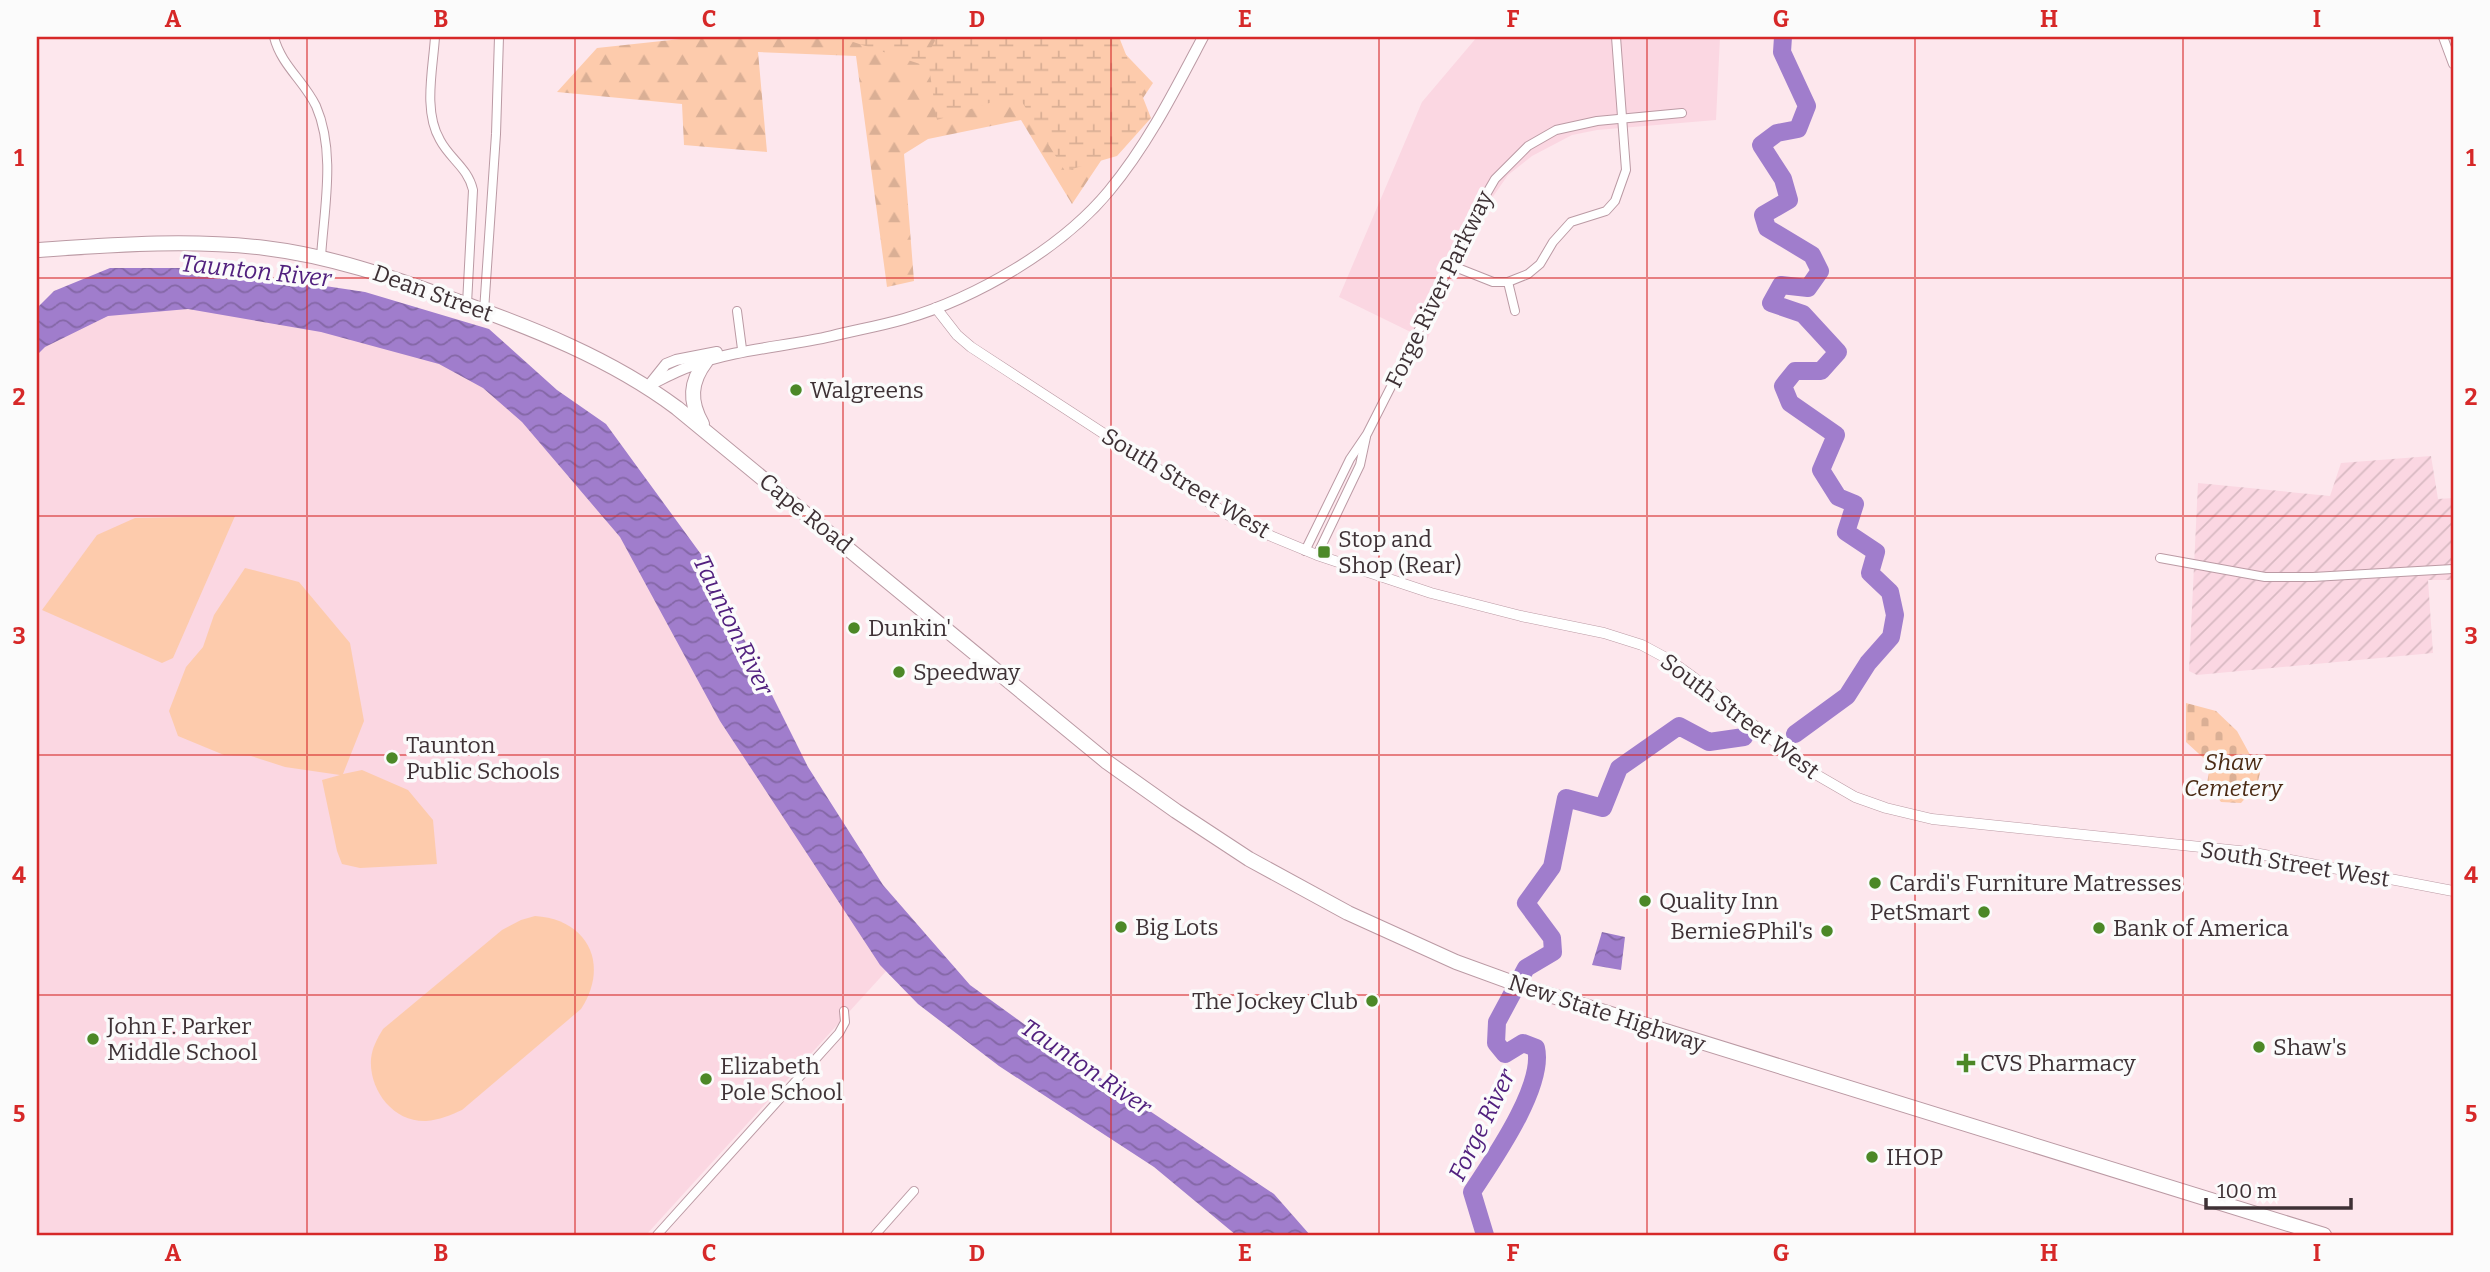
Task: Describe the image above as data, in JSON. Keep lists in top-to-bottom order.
{
  "streets": {
    "highway": ["Dean Street", "Cape Road", "New State Highway"],
    "street": ["Forge River Parkway", "South Street West"]
  },
  "crossings": [
    ["Forge River Parkway", "South Street West"],
    ["Dean Street", "Cape Road"],
    ["Cape Road", "New State Highway"]
  ],
  "water": ["Taunton River", "Forge River"],
  "parks": ["Shaw Cemetery"],
  "places": {
    "other": [
      "Walgreens",
      "Dunkin'",
      "Speedway",
      "Taunton Public Schools",
      "Cardi's Furniture Matresses",
      "Quality Inn",
      "PetSmart",
      "Big Lots",
      "Bank of America",
      "Bernie&Phil's",
      "The Jockey Club",
      "John F. Parker Middle School",
      "Shaw's",
      "Elizabeth Pole School",
      "IHOP"
    ],
    "transit": ["Stop and Shop (Rear)"],
    "health": ["CVS Pharmacy"]
  },
  "scale_bar": "100 m",
  "grid": {
    "columns": [
      "A",
      "B",
      "C",
      "D",
      "E",
      "F",
      "G",
      "H",
      "I"
    ],
    "rows": [
      "1",
      "2",
      "3",
      "4",
      "5"
    ]
  }
}
